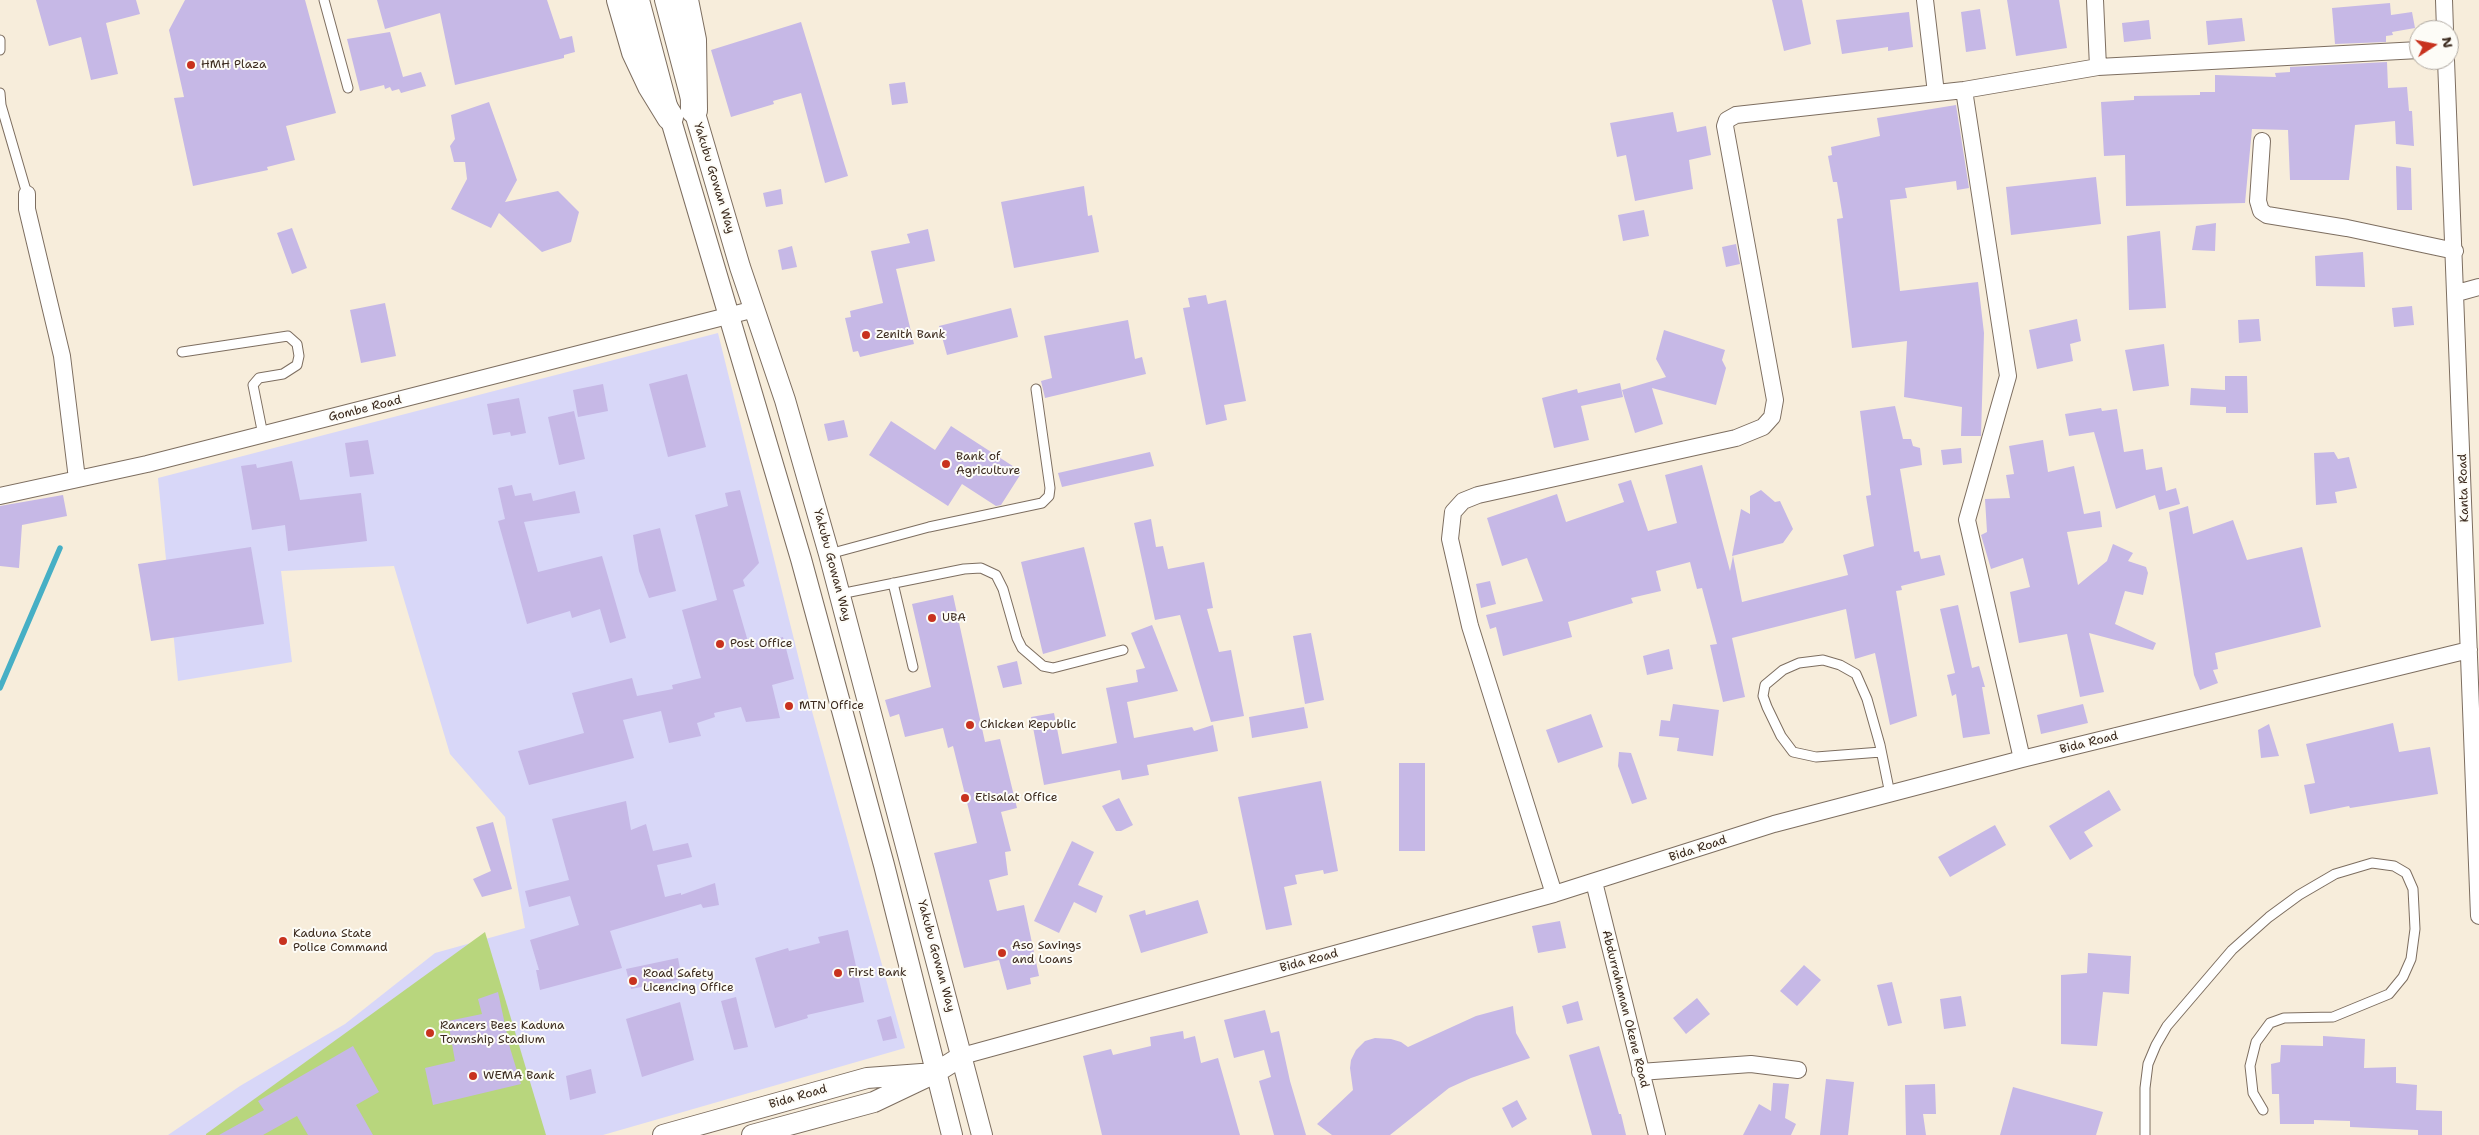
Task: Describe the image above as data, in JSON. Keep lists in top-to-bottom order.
{
  "streets": {
    "street": [
      "Yakubu Gowan Way",
      "Gombe Road",
      "Kanta Road",
      "Bida Road",
      "Abdurrahaman Okene Road"
    ]
  },
  "crossings": [
    ["Yakubu Gowan Way", "Gombe Road"],
    ["Yakubu Gowan Way", "Bida Road"],
    ["Kanta Road", "Bida Road"],
    ["Bida Road", "Abdurrahaman Okene Road"]
  ],
  "places": [
    "HMH Plaza",
    "Zenith Bank",
    "Bank of Agriculture",
    "UBA",
    "Post Office",
    "MTN Office",
    "Chicken Republic",
    "Etisalat Office",
    "Kaduna State Police Command",
    "Aso Savings and Loans",
    "First Bank",
    "Road Safety Licencing Office",
    "Rancers Bees Kaduna Township Stadium",
    "WEMA Bank"
  ],
  "north": "right"
}
